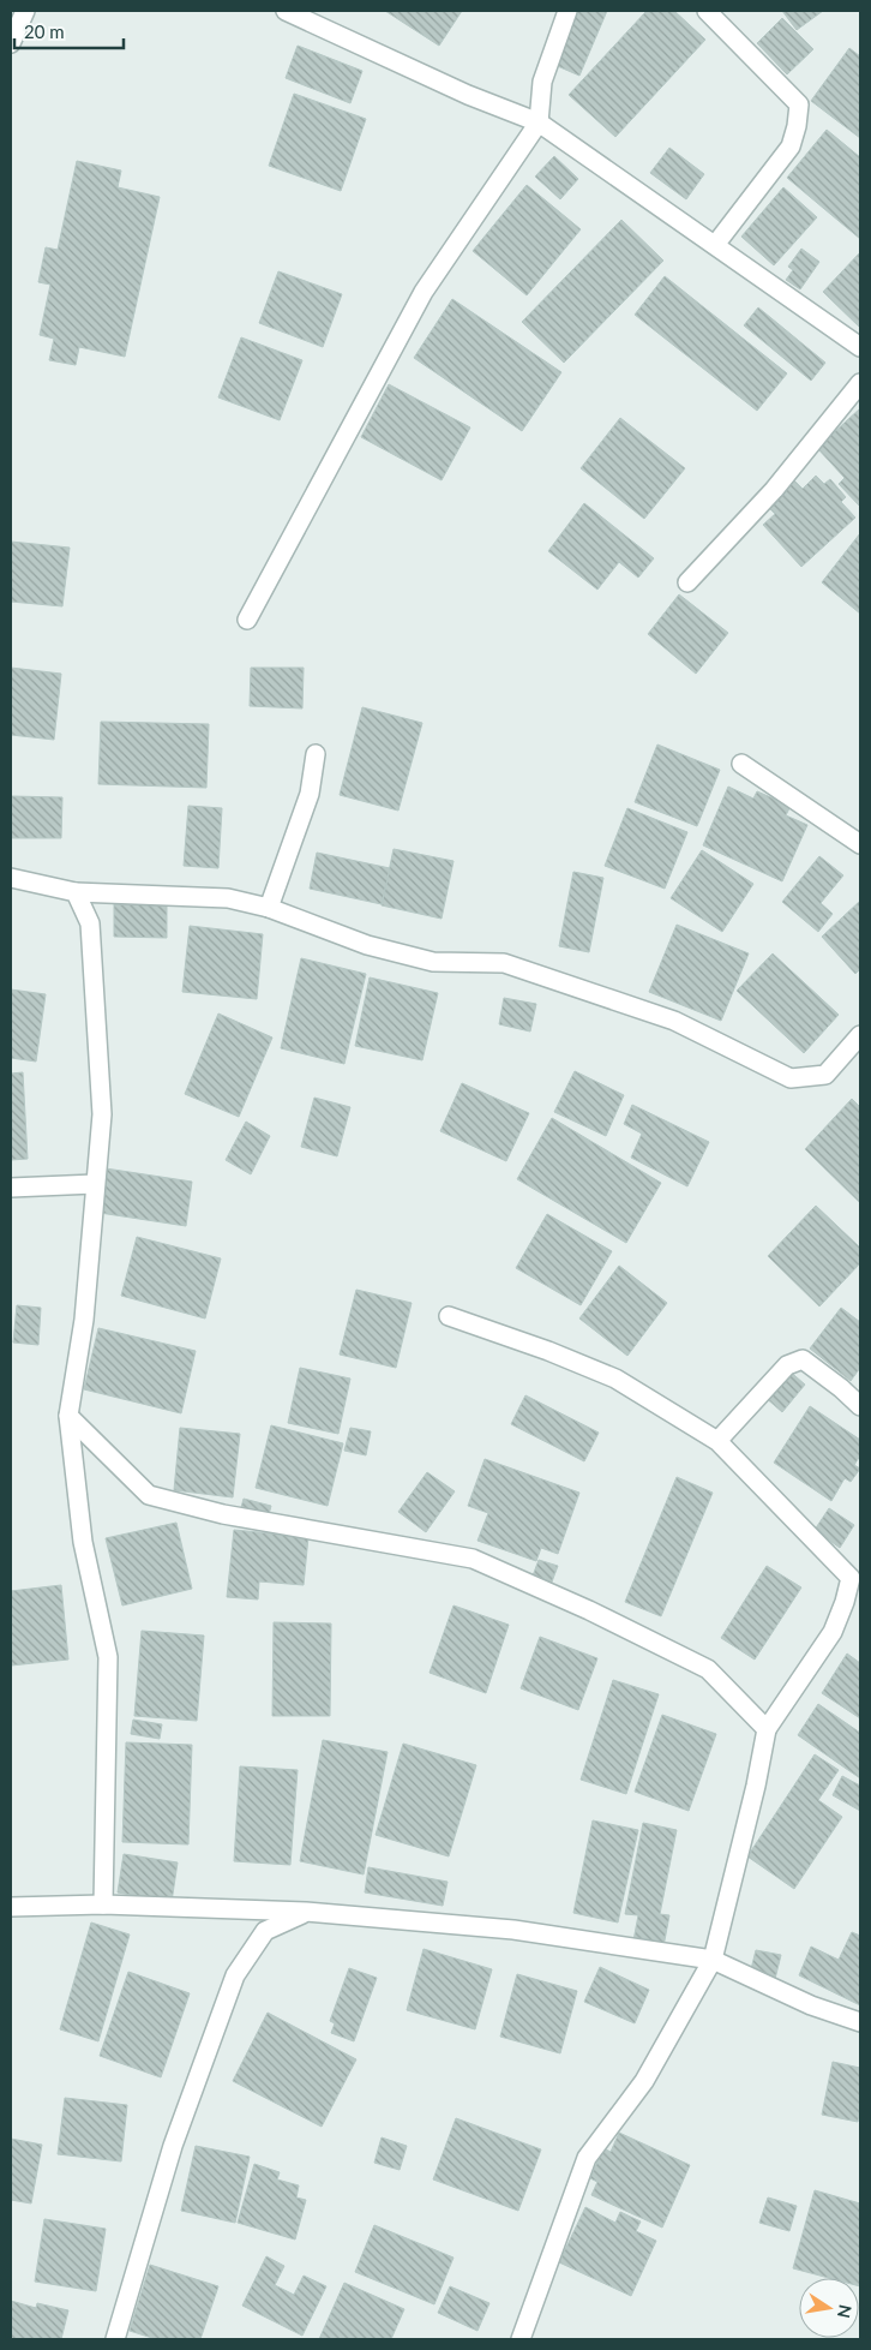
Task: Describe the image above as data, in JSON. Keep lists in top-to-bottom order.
{
  "scale_bar": "20 m",
  "north": "right"
}
